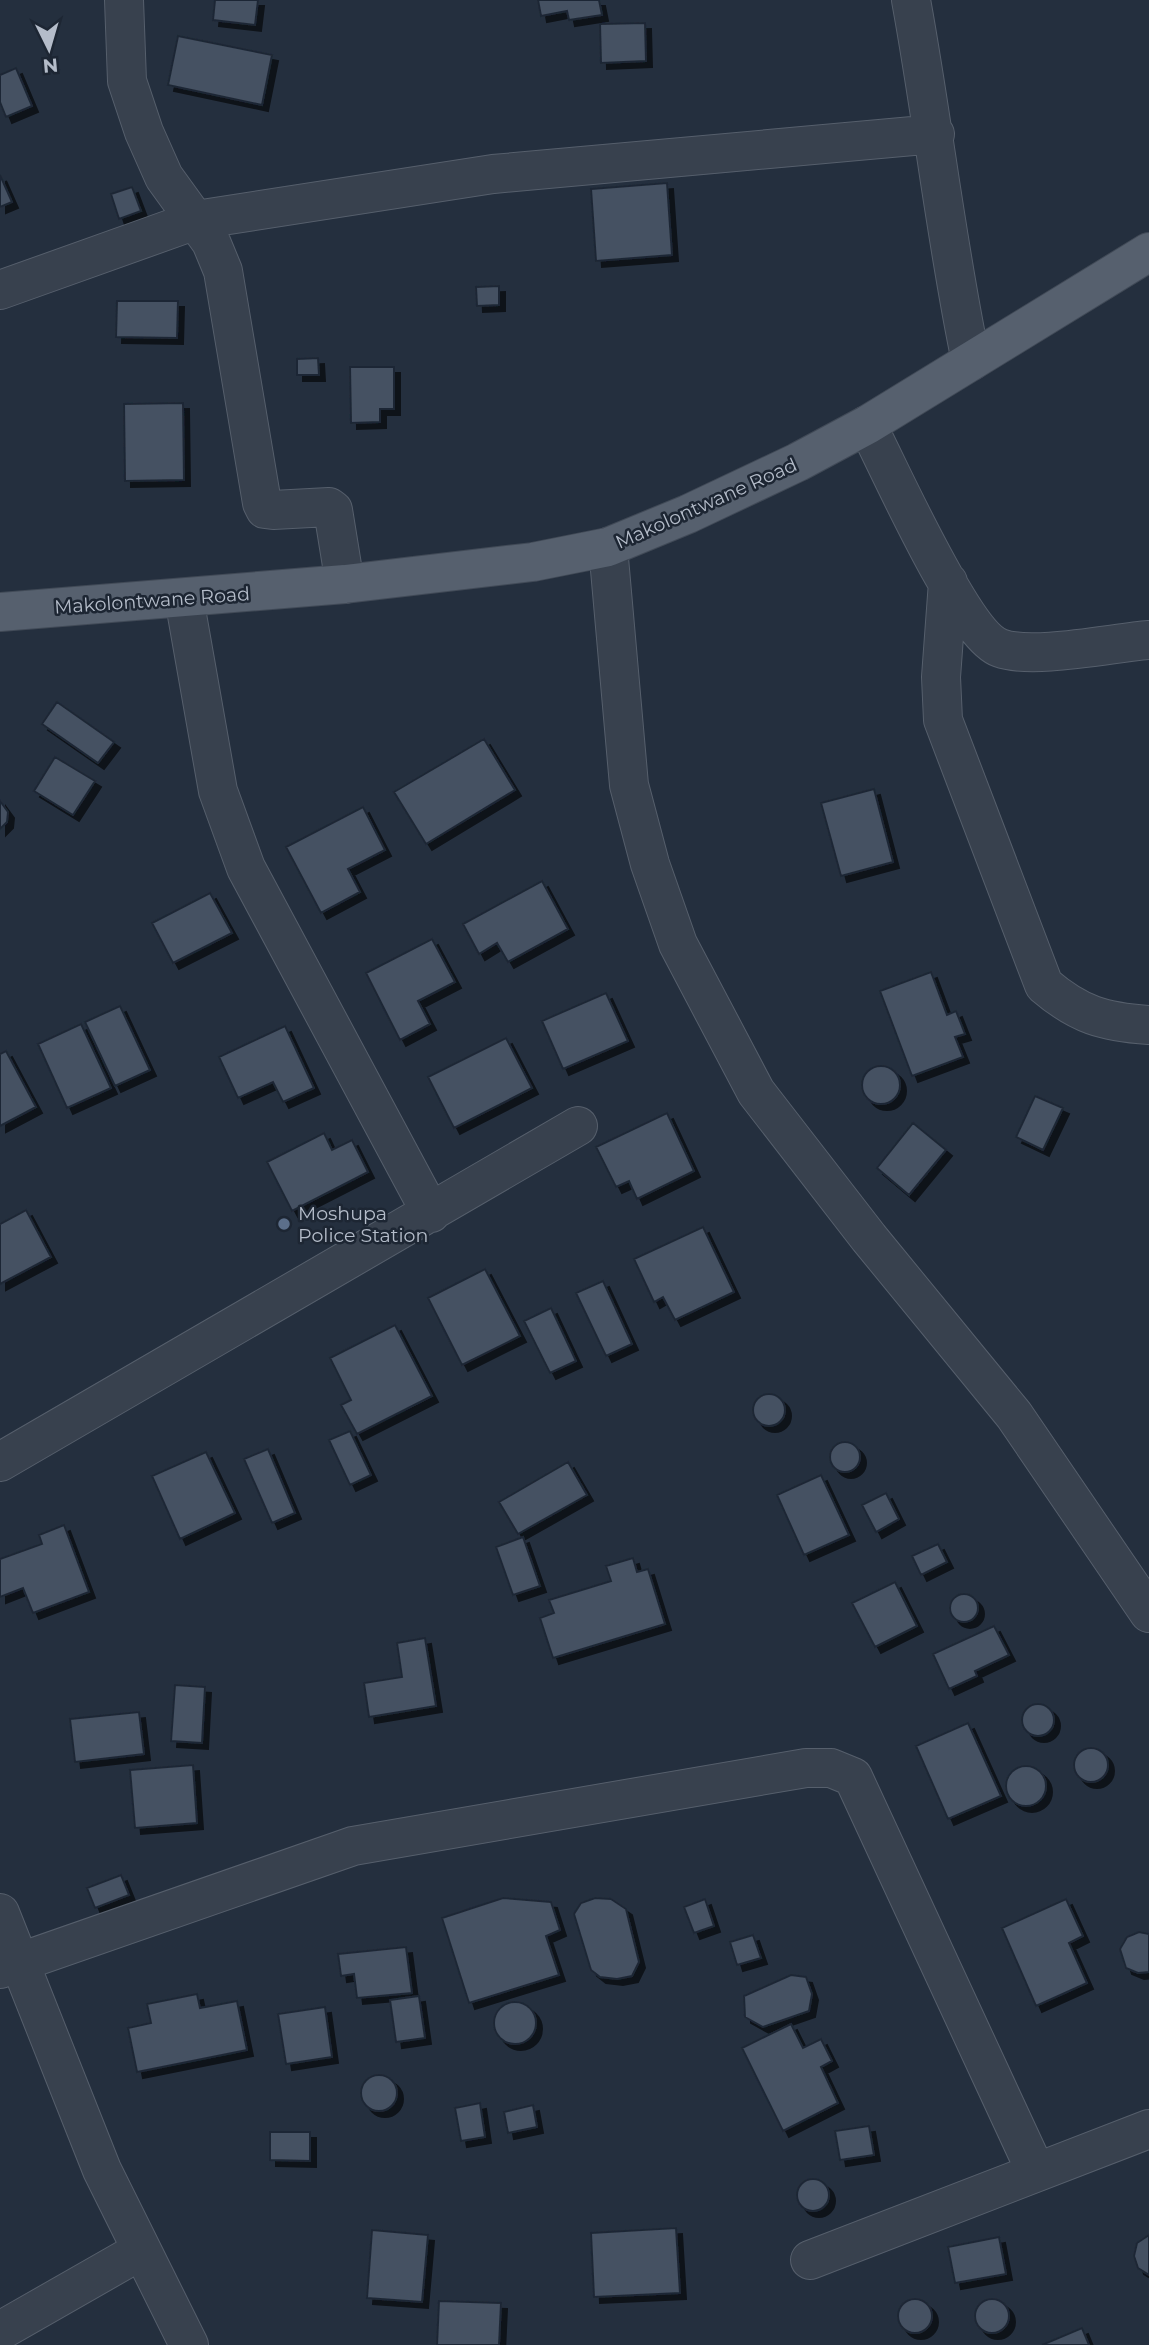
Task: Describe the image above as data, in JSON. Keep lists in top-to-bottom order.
{
  "streets": {
    "main road": ["Makolontwane Road"]
  },
  "places": ["Moshupa Police Station"],
  "north": "bottom"
}
